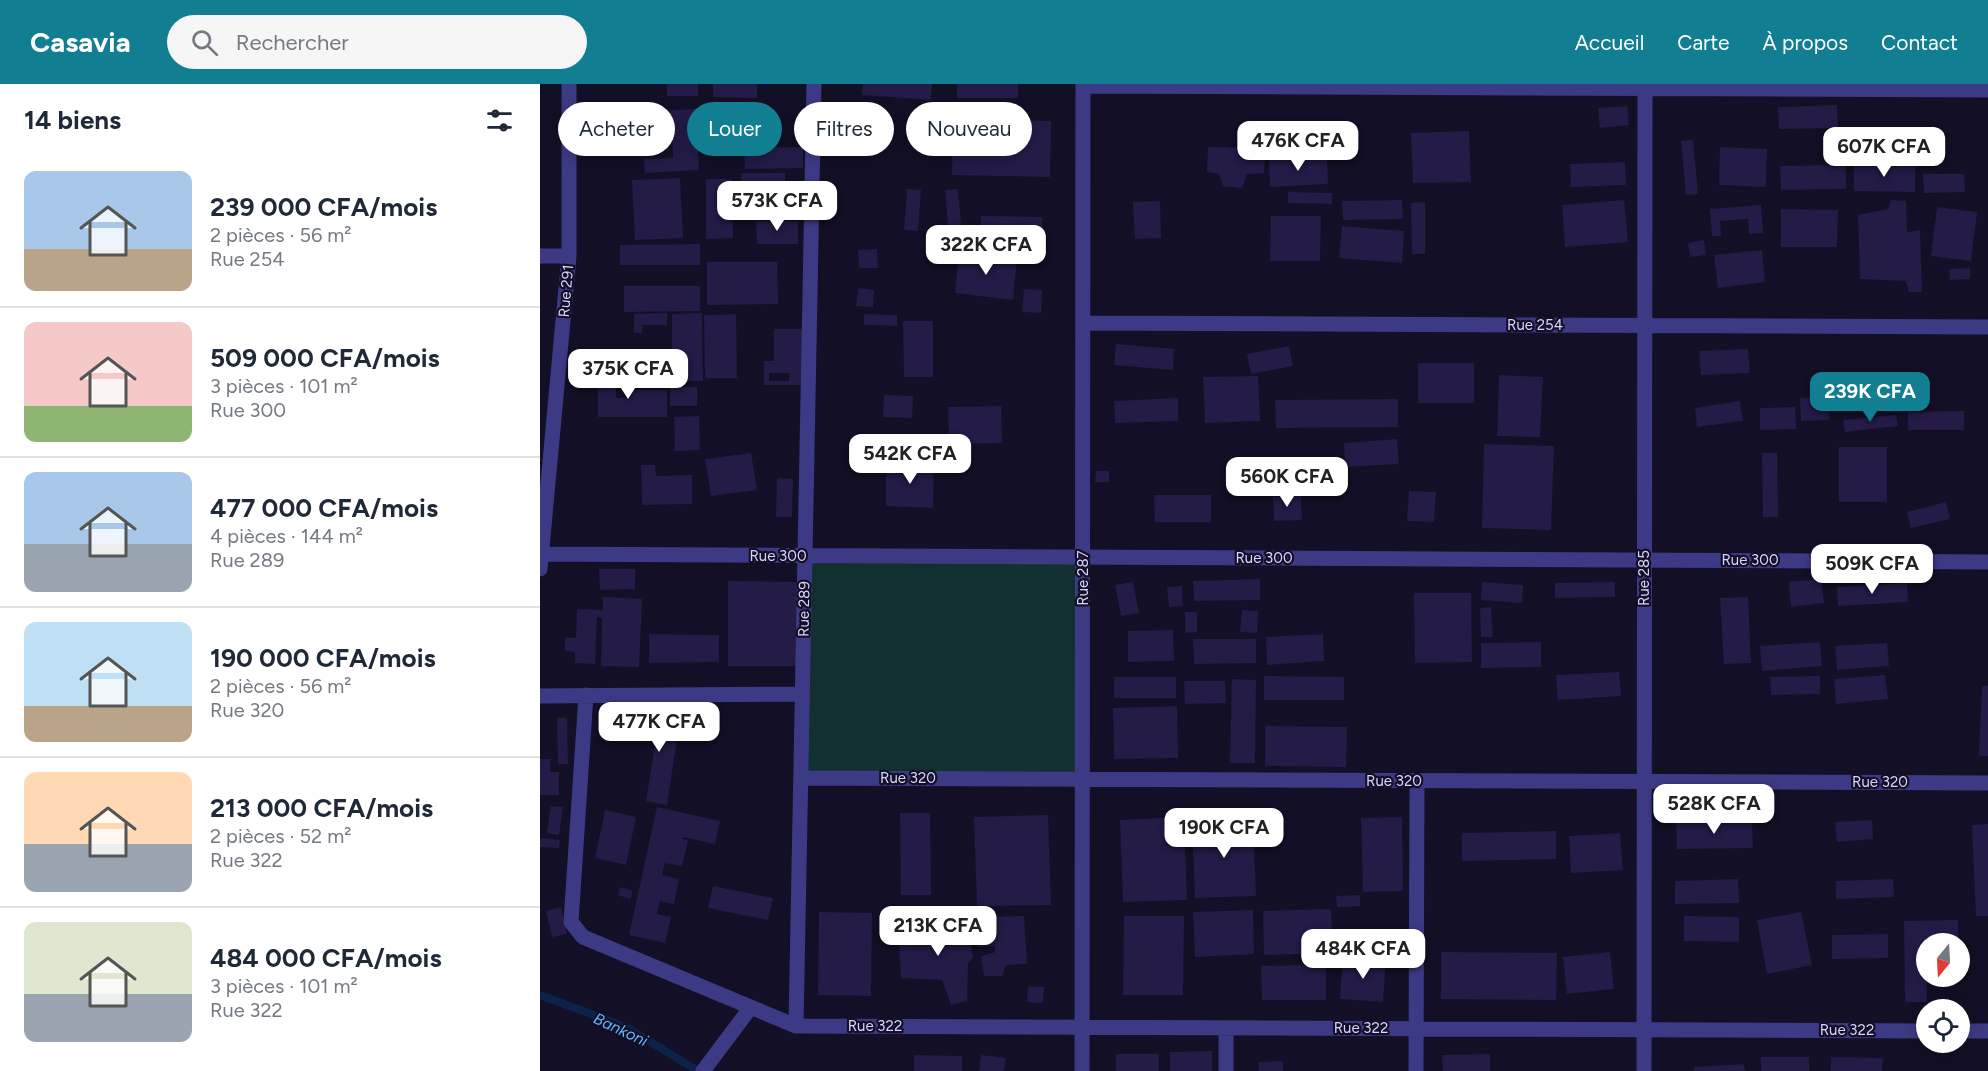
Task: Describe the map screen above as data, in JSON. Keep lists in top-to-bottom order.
{
  "streets": {
    "street": [
      "Rue 291",
      "Rue 254",
      "Rue 300",
      "Rue 287",
      "Rue 285",
      "Rue 289",
      "Rue 320",
      "Rue 322"
    ]
  },
  "crossings": [
    ["Rue 291", "Rue 300"],
    ["Rue 254", "Rue 287"],
    ["Rue 254", "Rue 285"],
    ["Rue 300", "Rue 287"],
    ["Rue 300", "Rue 285"],
    ["Rue 300", "Rue 289"],
    ["Rue 287", "Rue 320"],
    ["Rue 287", "Rue 322"],
    ["Rue 285", "Rue 320"],
    ["Rue 285", "Rue 322"],
    ["Rue 289", "Rue 320"],
    ["Rue 289", "Rue 322"]
  ],
  "water": ["Bankoni"],
  "north": "bottom",
  "page": {
    "header": "Casavia",
    "search": "Rechercher",
    "nav": [
      "Accueil",
      "Carte",
      "À propos",
      "Contact"
    ],
    "heading": "14 biens",
    "chip": [
      "Acheter",
      "Louer",
      "Filtres",
      "Nouveau"
    ],
    "price": [
      "476K CFA",
      "607K CFA",
      "573K CFA",
      "322K CFA",
      "375K CFA",
      "239K CFA",
      "542K CFA",
      "560K CFA",
      "509K CFA",
      "477K CFA",
      "528K CFA",
      "190K CFA",
      "213K CFA",
      "484K CFA"
    ],
    "list": [
      {
        "name": "239 000 CFA/mois",
        "note": "2 pièces · 56 m² · Rue 254"
      },
      {
        "name": "509 000 CFA/mois",
        "note": "3 pièces · 101 m² · Rue 300"
      },
      {
        "name": "477 000 CFA/mois",
        "note": "4 pièces · 144 m² · Rue 289"
      },
      {
        "name": "190 000 CFA/mois",
        "note": "2 pièces · 56 m² · Rue 320"
      },
      {
        "name": "213 000 CFA/mois",
        "note": "2 pièces · 52 m² · Rue 322"
      },
      {
        "name": "484 000 CFA/mois",
        "note": "3 pièces · 101 m² · Rue 322"
      }
    ]
  }
}
